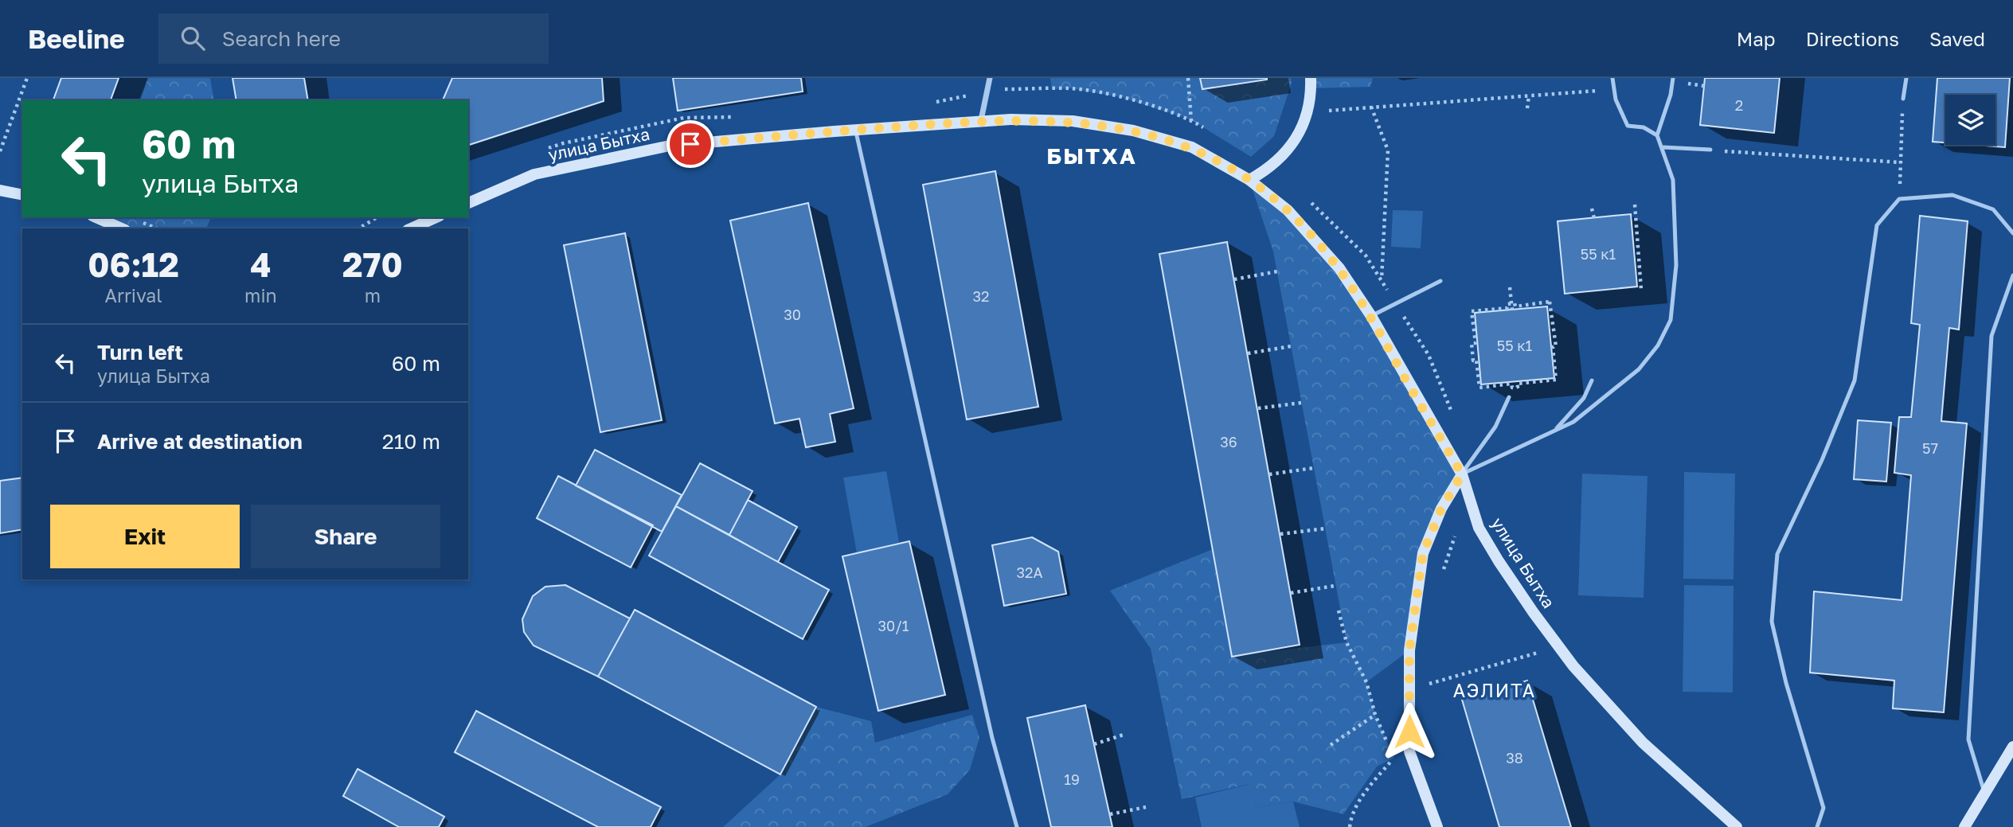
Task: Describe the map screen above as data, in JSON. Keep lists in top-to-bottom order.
{
  "streets": {
    "street": ["улица Бытха"]
  },
  "districts": ["БЫТХА", "АЭЛИТА"],
  "house_numbers": [
    "2",
    "55 к1",
    "32",
    "30",
    "55 к1",
    "36",
    "57",
    "32А",
    "30/1",
    "38",
    "19"
  ],
  "page": {
    "header": "Beeline",
    "search": "Search here",
    "nav": ["Map", "Directions", "Saved"],
    "turn": ["60 m", "улица Бытха"],
    "eta": [
      "06:12",
      "Arrival",
      "4",
      "min",
      "270",
      "m"
    ],
    "list": [
      {
        "name": "Turn left",
        "note": "улица Бытха",
        "value": "60 m"
      },
      {
        "name": "Arrive at destination",
        "value": "210 m"
      }
    ],
    "buttons": ["Exit", "Share"]
  }
}
